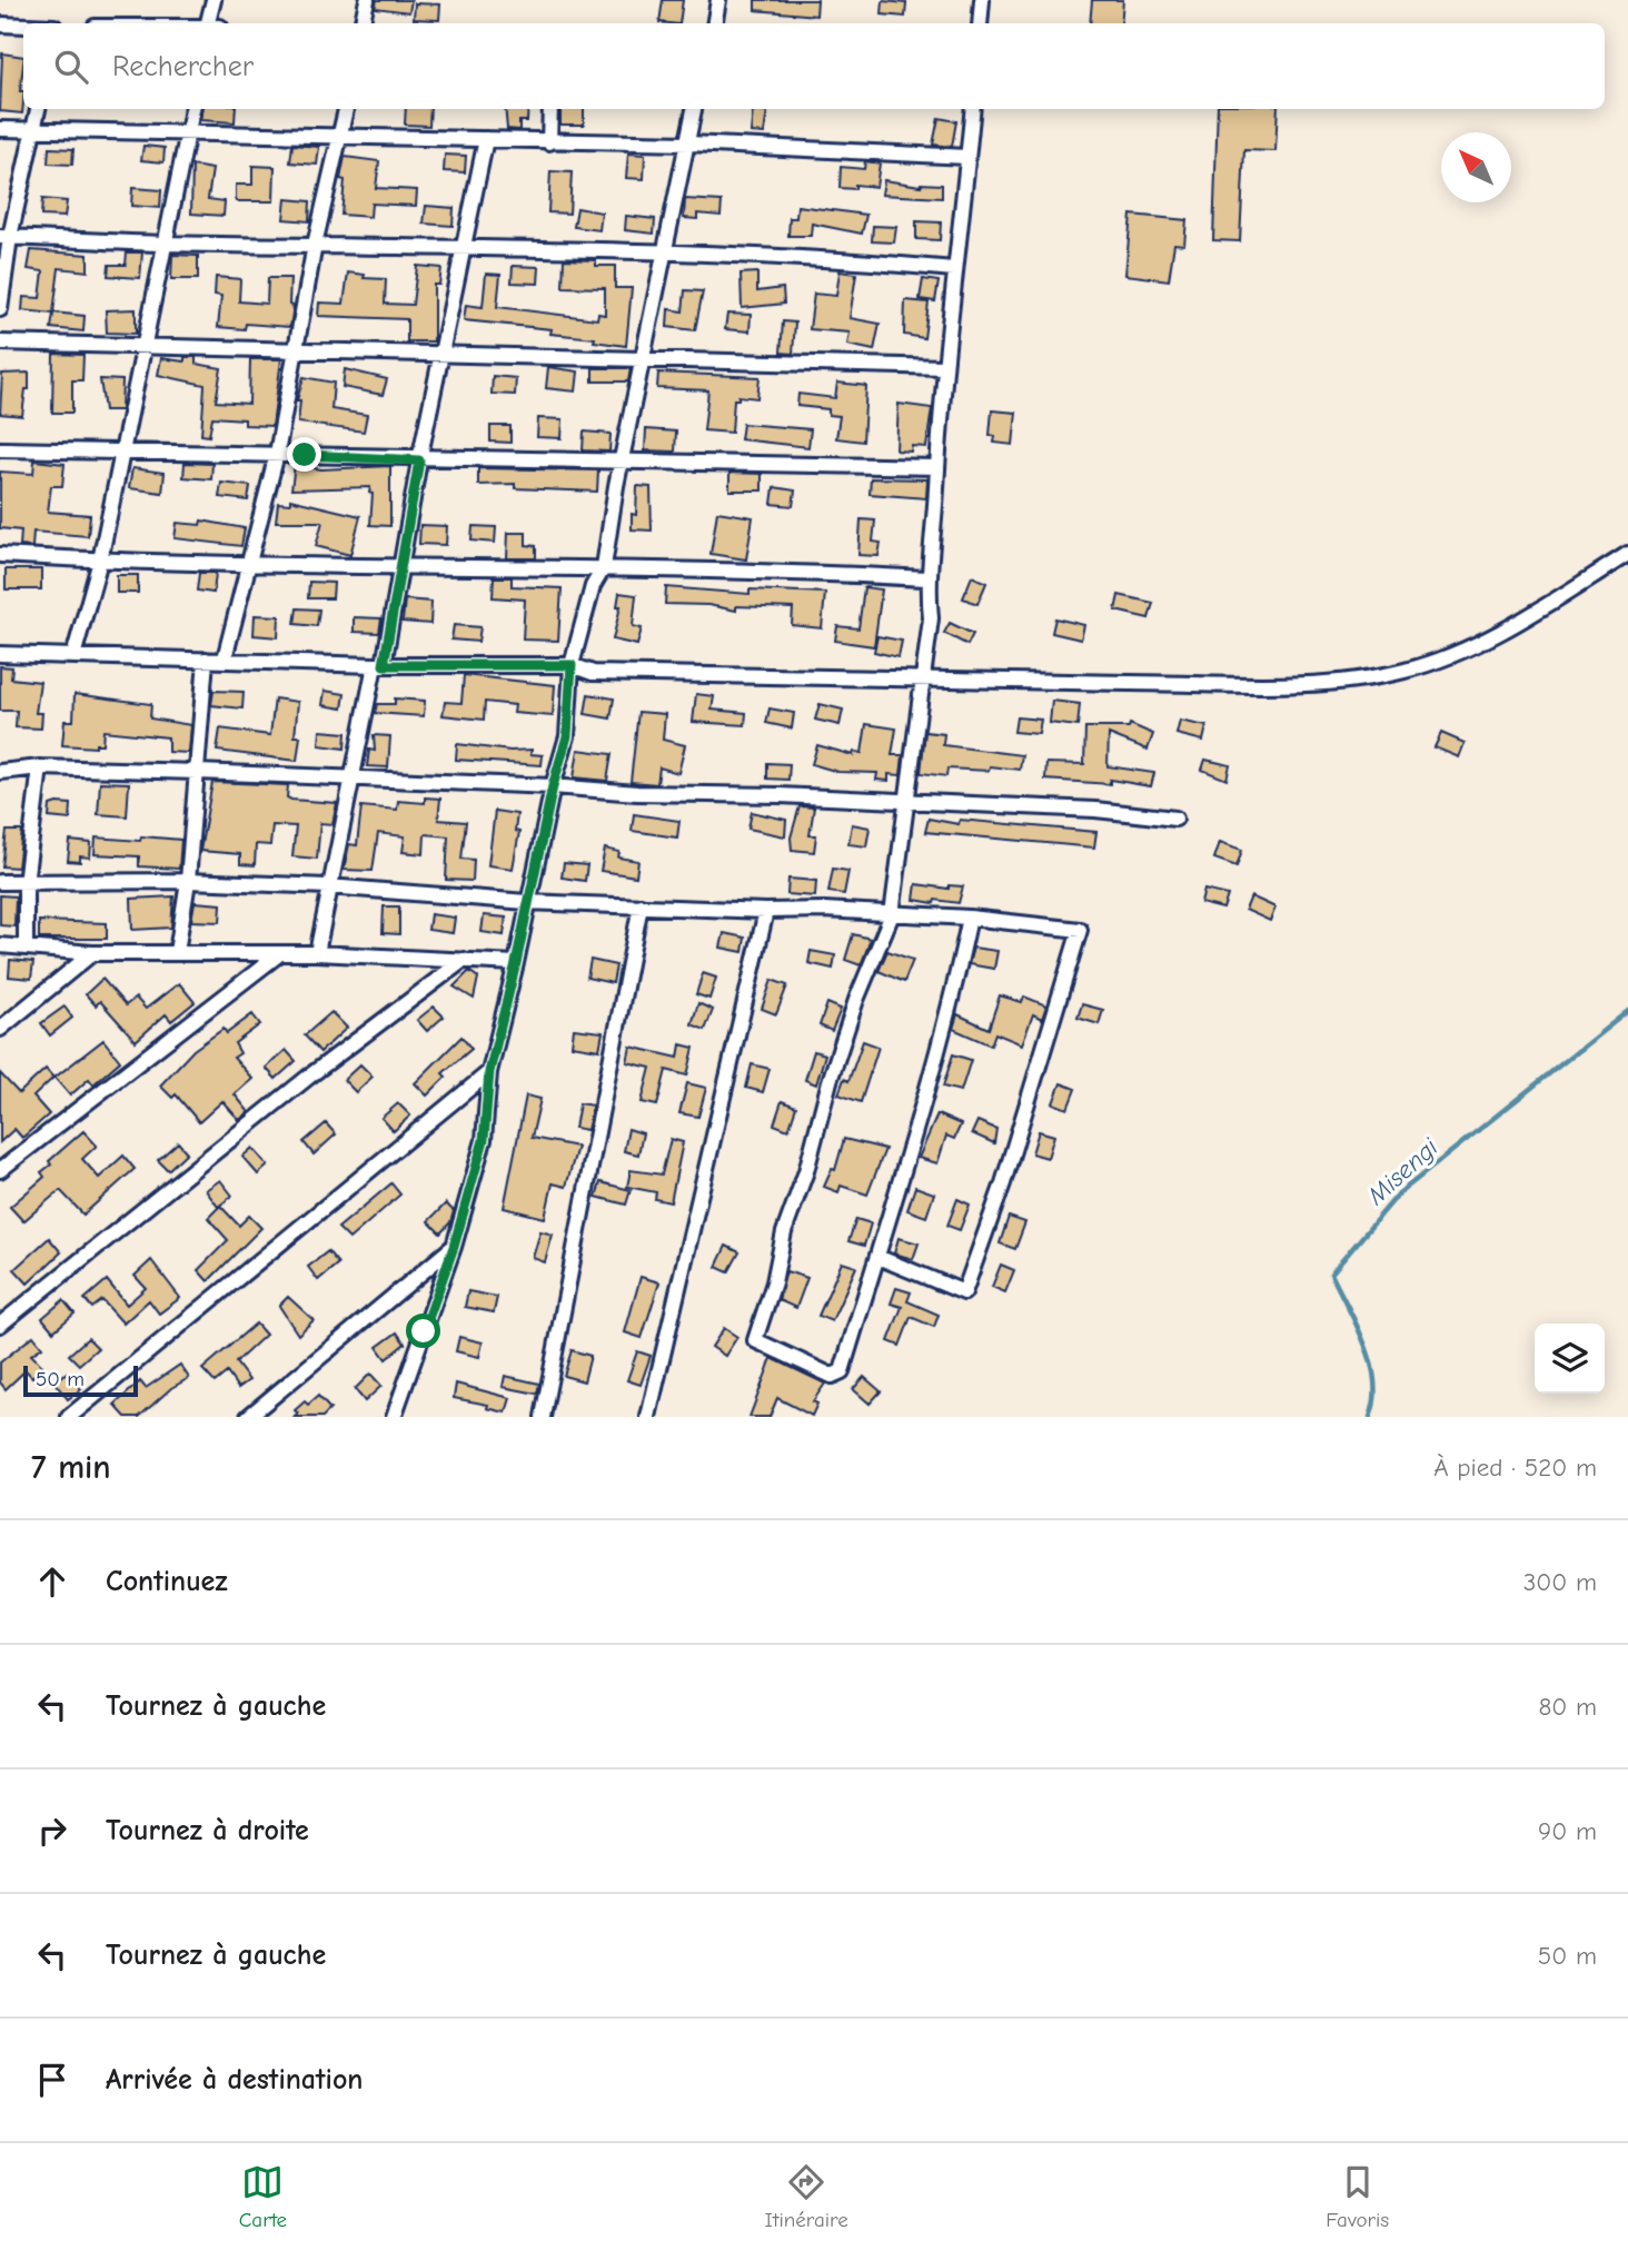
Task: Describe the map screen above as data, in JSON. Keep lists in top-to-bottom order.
{
  "water": ["Misengi"],
  "scale_bar": "50 m",
  "north": "top left",
  "page": {
    "search": "Rechercher",
    "scale": "50 m",
    "heading": ["7 min", "À pied · 520 m"],
    "list": [
      ["Continuez", "300 m"],
      ["Tournez à gauche", "80 m"],
      ["Tournez à droite", "90 m"],
      ["Tournez à gauche", "50 m"],
      "Arrivée à destination"
    ],
    "nav": ["Carte", "Itinéraire", "Favoris"]
  }
}
